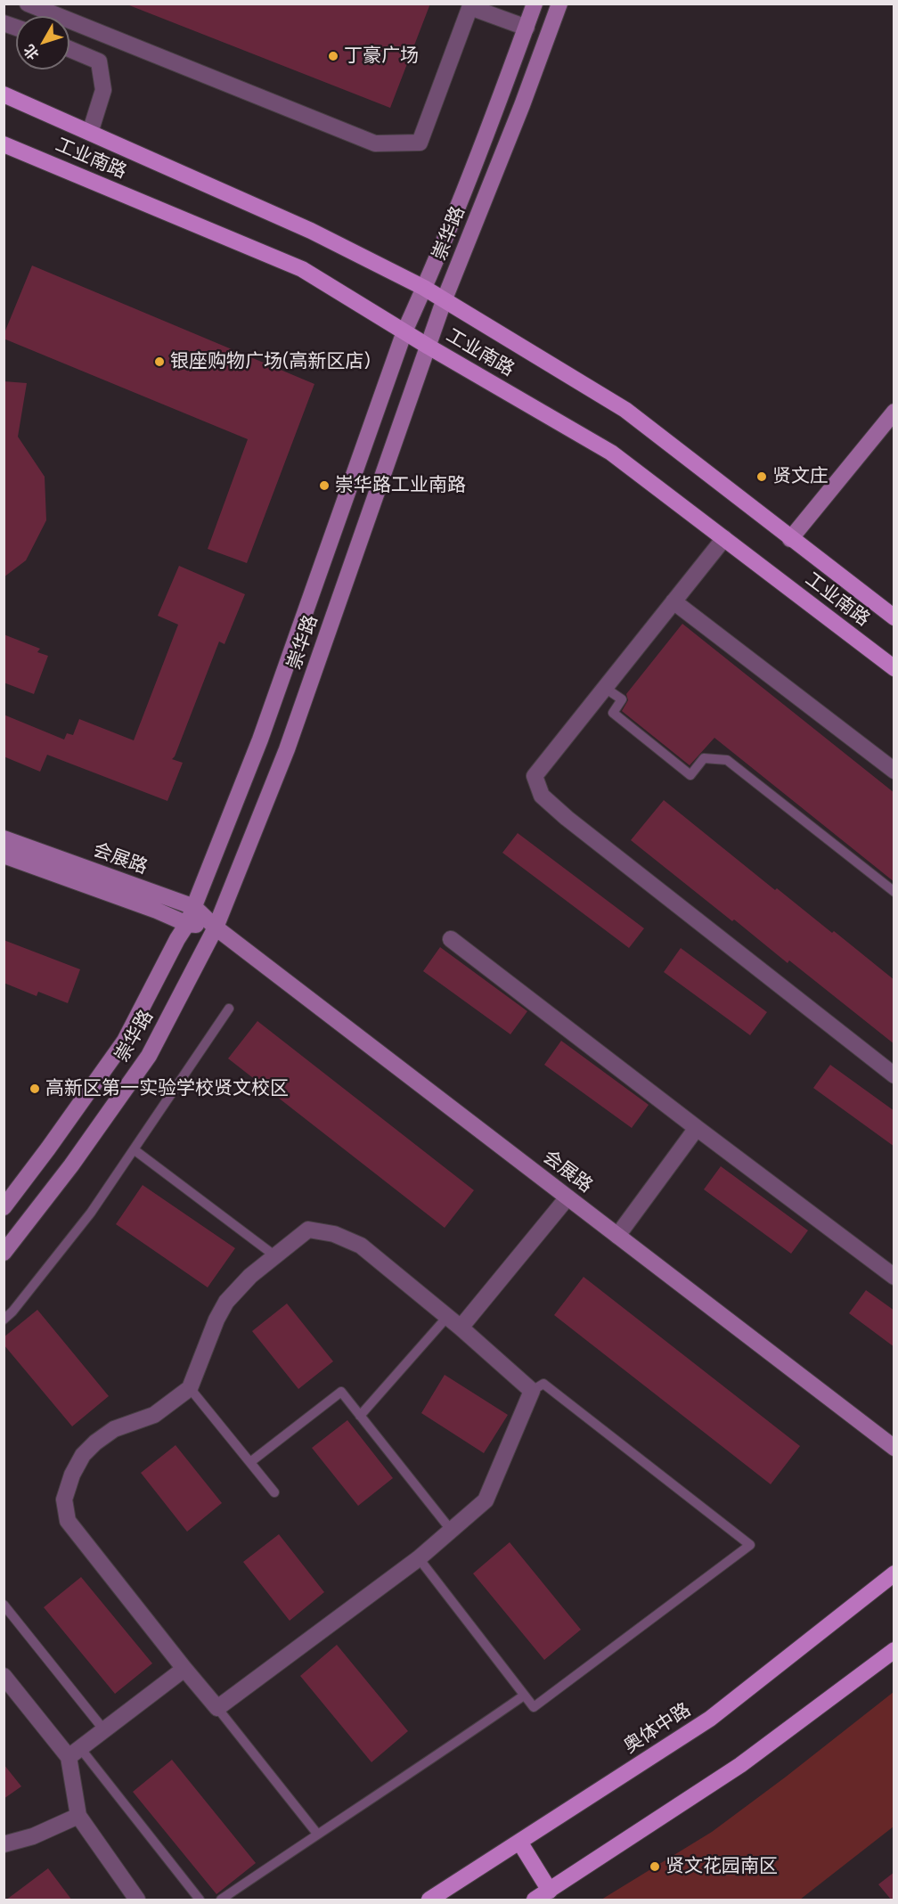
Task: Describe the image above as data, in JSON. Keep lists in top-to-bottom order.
{
  "streets": {
    "main road": [
      "工业南路",
      "崇华路",
      "会展路",
      "奥体中路"
    ]
  },
  "crossings": [
    ["工业南路", "崇华路"],
    ["崇华路", "会展路"]
  ],
  "places": [
    "丁豪广场",
    "银座购物广场(高新区店)",
    "贤文庄",
    "崇华路工业南路",
    "高新区第一实验学校贤文校区",
    "贤文花园南区"
  ],
  "north": "bottom left"
}
